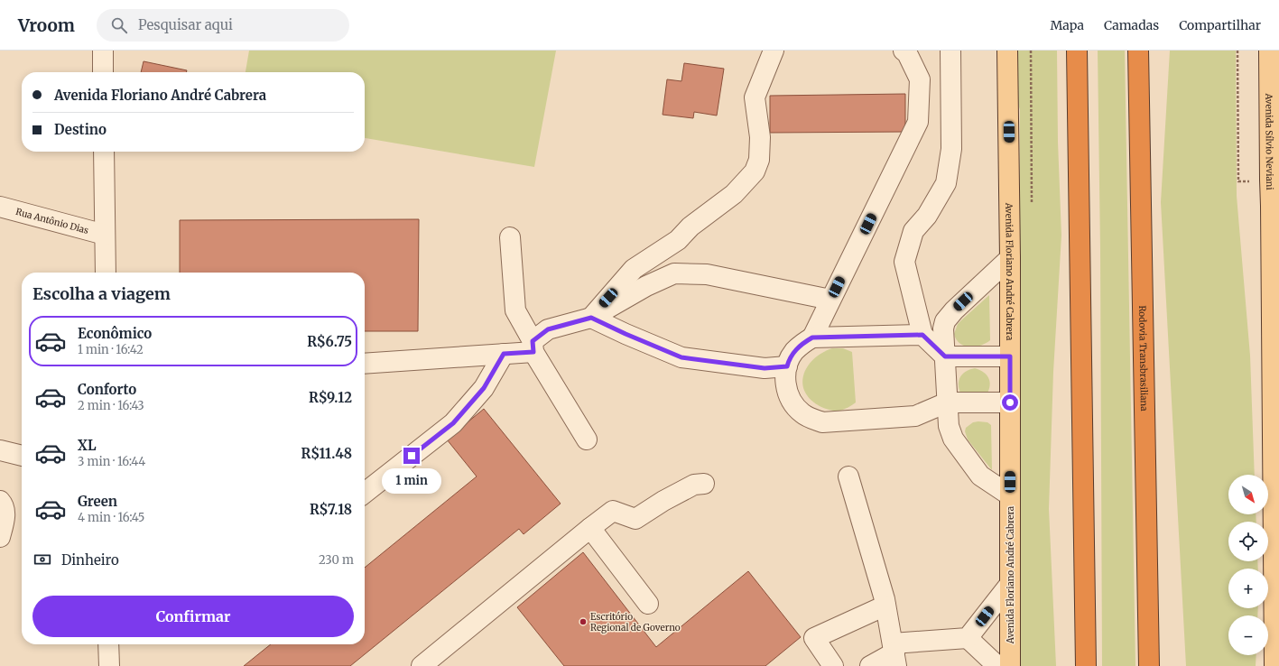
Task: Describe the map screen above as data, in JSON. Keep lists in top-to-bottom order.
{
  "streets": {
    "highway": ["Rodovia Transbrasiliana"],
    "main road": ["Avenida Sílvio Neviani", "Avenida Floriano André Cabrera"],
    "street": ["Rua Antônio Dias"]
  },
  "places": ["Escritório Regional de Governo"],
  "north": "bottom right",
  "page": {
    "header": "Vroom",
    "search": "Pesquisar aqui",
    "nav": ["Mapa", "Camadas", "Compartilhar"],
    "banner": ["Avenida Floriano André Cabrera", "Destino"],
    "heading": "Escolha a viagem",
    "list": [
      {
        "name": "Econômico",
        "note": "1 min · 16:42",
        "value": "R$6.75"
      },
      {
        "name": "Conforto",
        "note": "2 min · 16:43",
        "value": "R$9.12"
      },
      {
        "name": "XL",
        "note": "3 min · 16:44",
        "value": "R$11.48"
      },
      {
        "name": "Green",
        "note": "4 min · 16:45",
        "value": "R$7.18"
      }
    ],
    "bubble": "1 min",
    "map_buttons": ["+", "−"],
    "pay": ["Dinheiro", "230 m"],
    "buttons": "Confirmar"
  }
}
